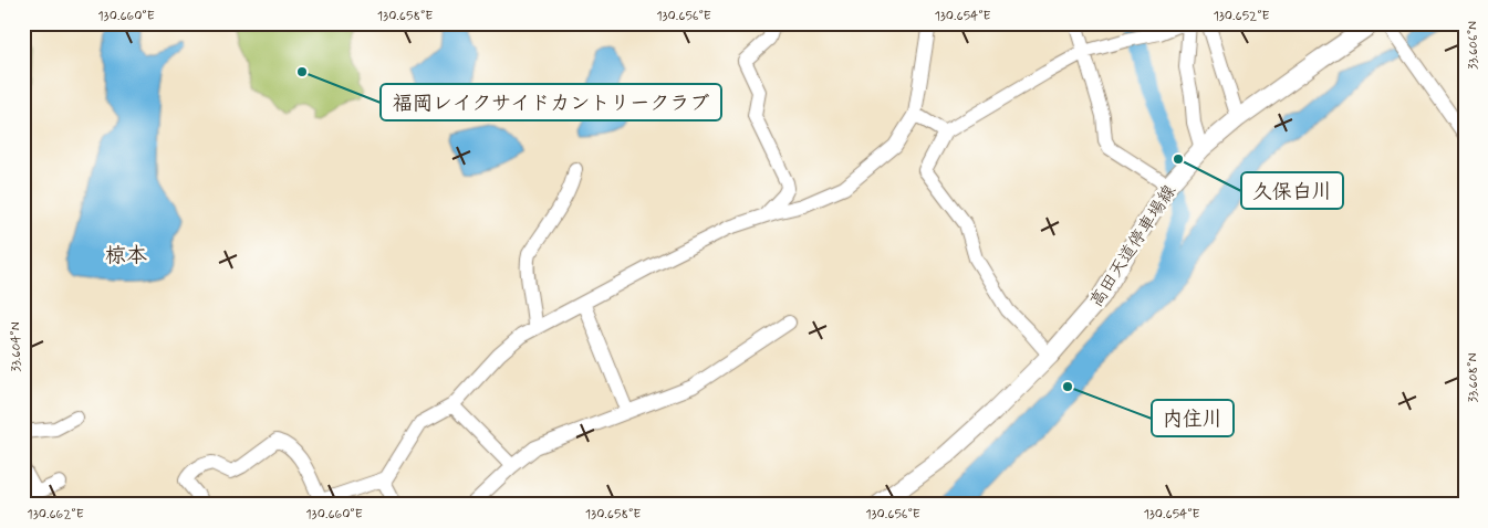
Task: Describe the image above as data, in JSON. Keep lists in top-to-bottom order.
{
  "streets": {
    "main road": ["高田天道停車場線"]
  },
  "districts": ["椋本"],
  "places": ["福岡レイクサイドカントリークラブ", "久保白川", "内住川"],
  "coordinates": [
    "130.660°E",
    "130.658°E",
    "130.656°E",
    "130.654°E",
    "130.652°E",
    "33.606°N",
    "33.604°N",
    "33.608°N",
    "130.662°E"
  ]
}
